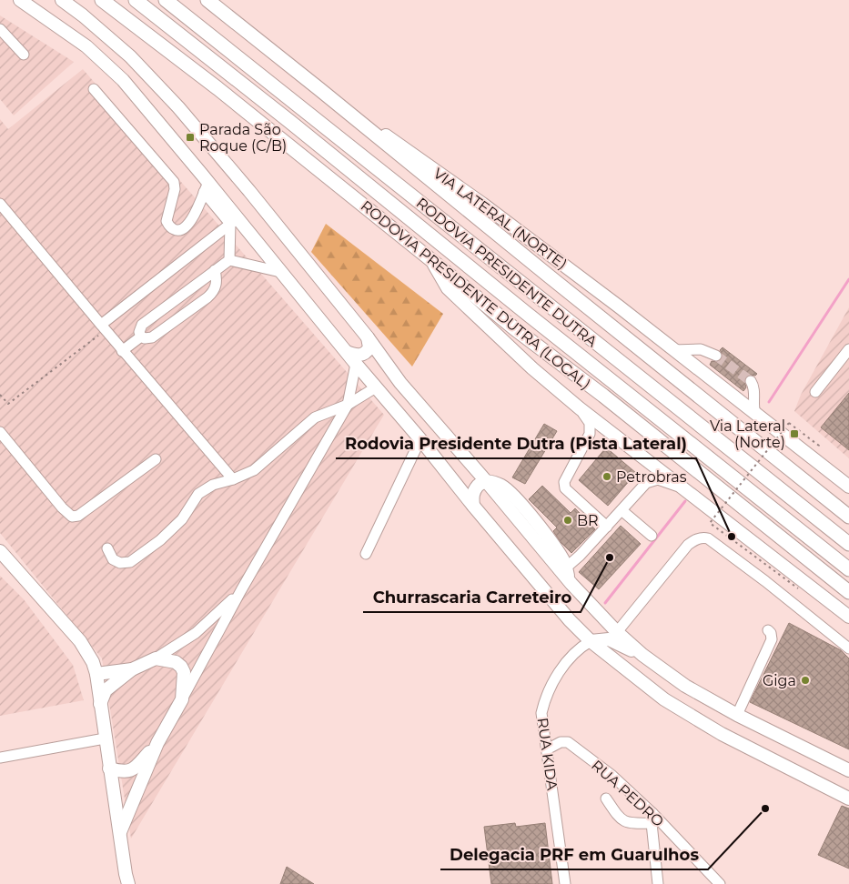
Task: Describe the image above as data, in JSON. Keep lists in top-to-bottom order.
{
  "streets": {
    "highway": ["RODOVIA PRESIDENTE DUTRA", "RODOVIA PRESIDENTE DUTRA (LOCAL)"],
    "main road": ["VIA LATERAL (NORTE)"],
    "street": ["RUA KIDA", "RUA PEDRO"]
  },
  "crossings": [
    ["VIA LATERAL (NORTE)", "RODOVIA PRESIDENTE DUTRA"],
    ["RUA KIDA", "RUA PEDRO"]
  ],
  "places": {
    "transit": ["Parada São Roque (C/B)", "Via Lateral (Norte)"],
    "other": [
      "Petrobras",
      "BR",
      "Rodovia Presidente Dutra (Pista Lateral)",
      "Churrascaria Carreteiro",
      "Giga",
      "Delegacia PRF em Guarulhos"
    ]
  }
}
